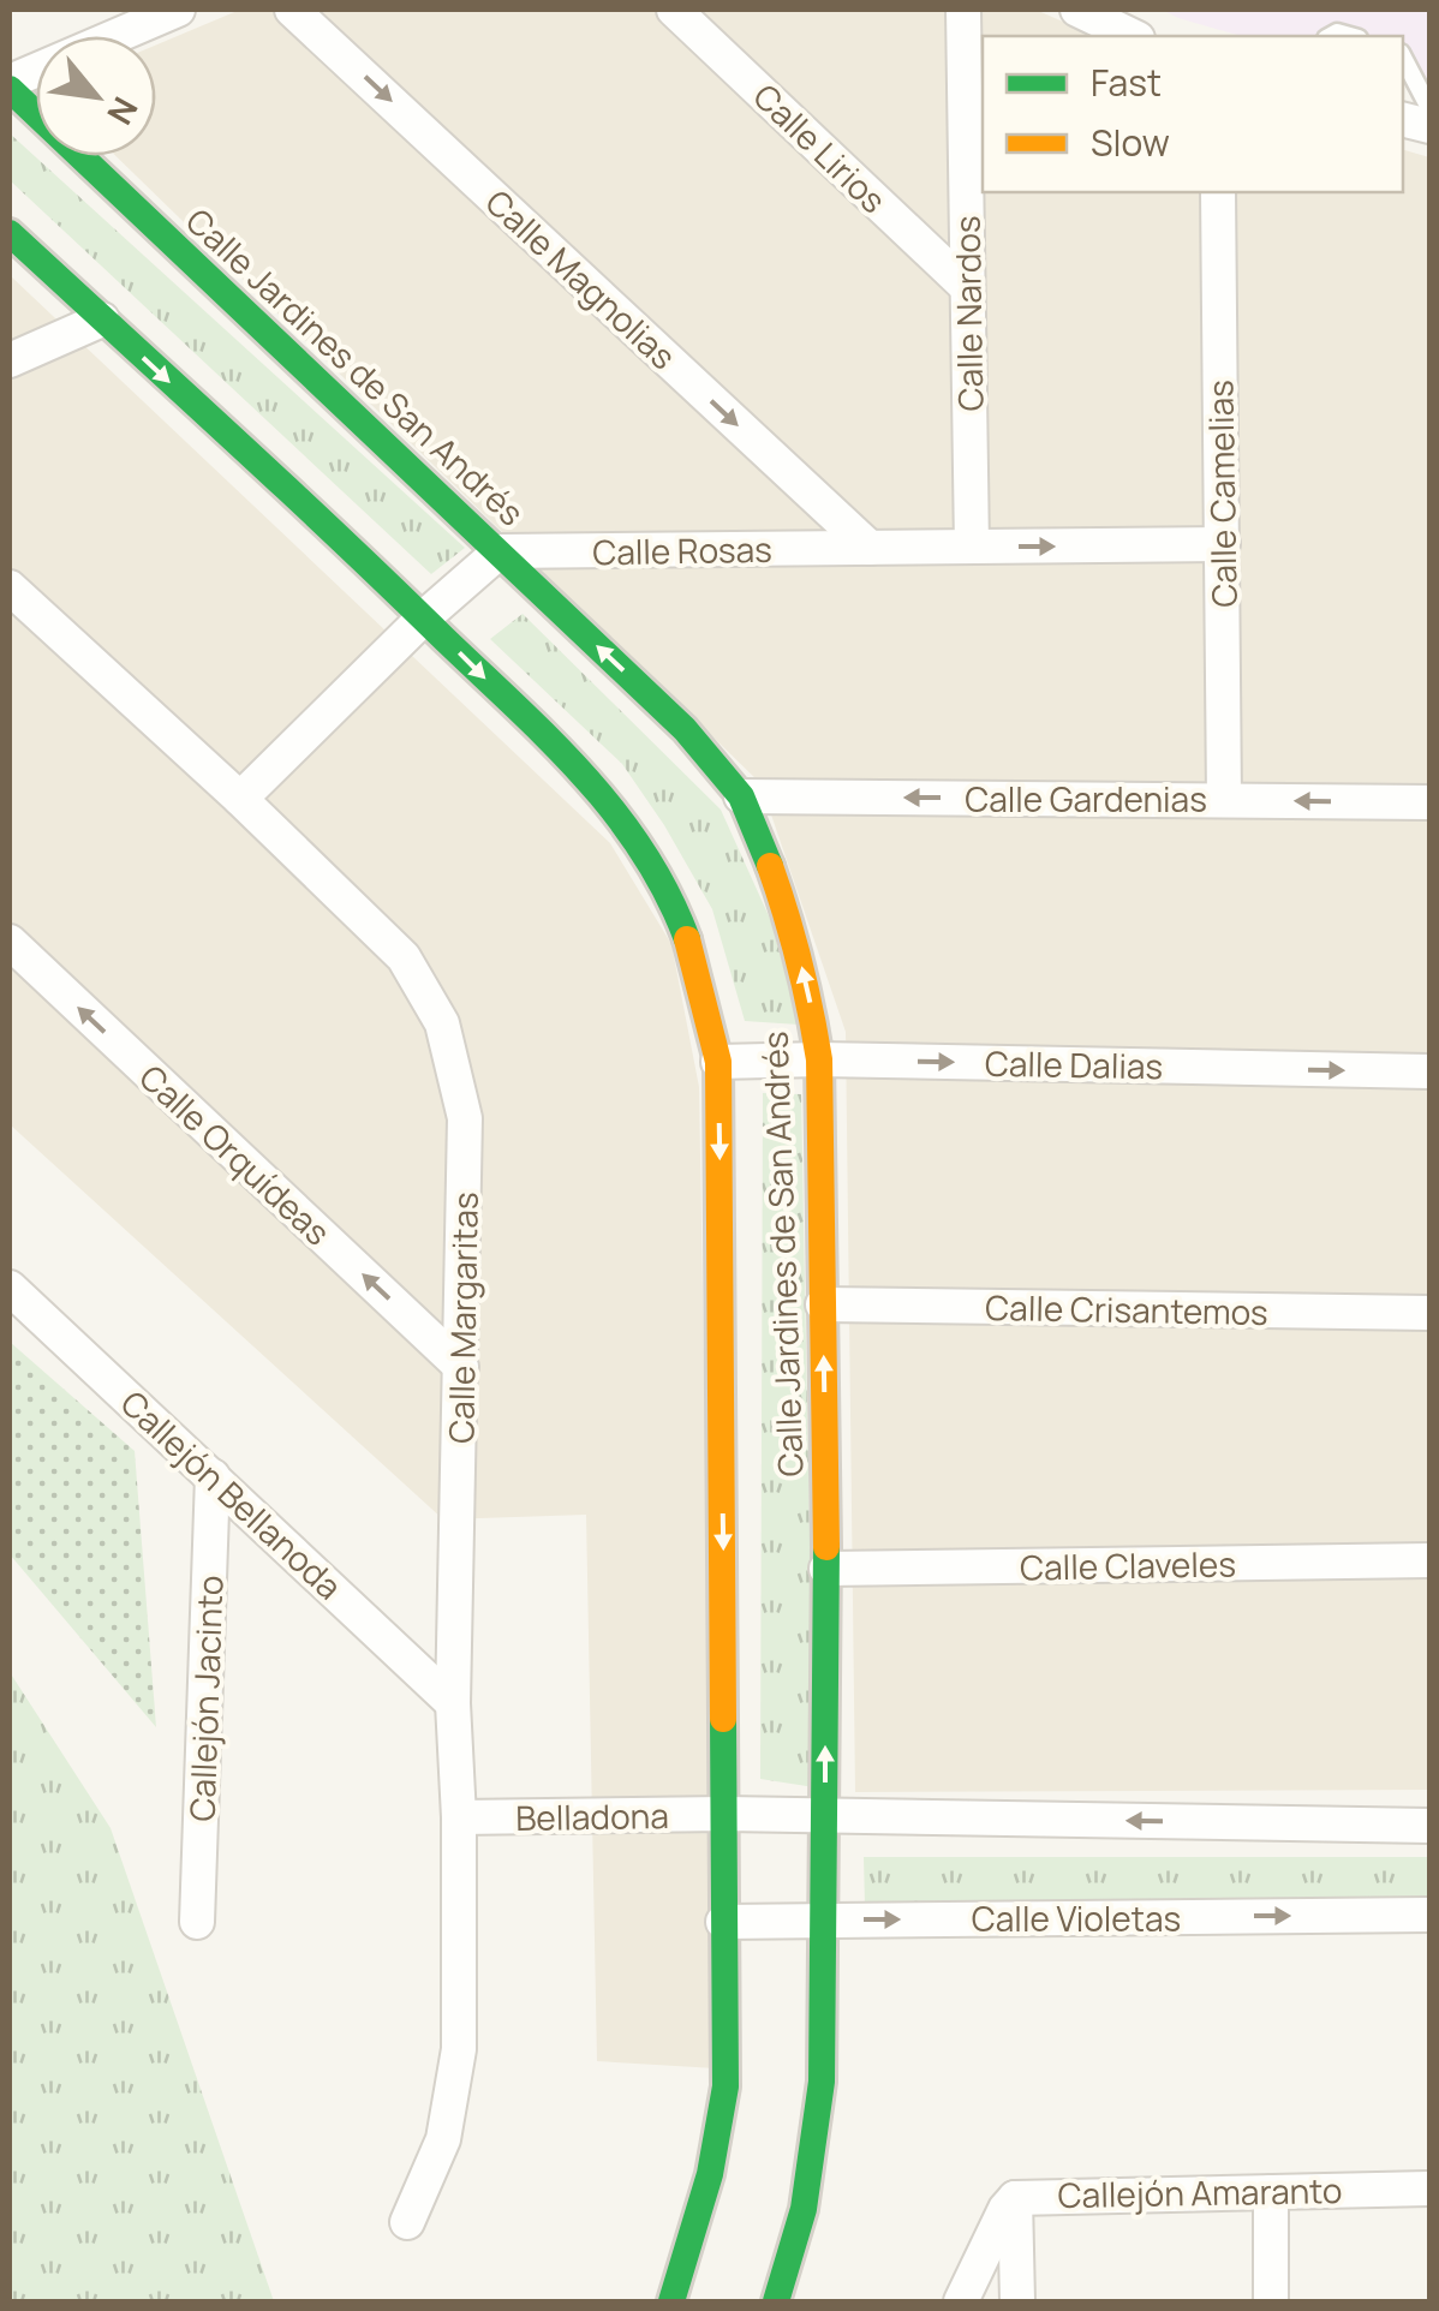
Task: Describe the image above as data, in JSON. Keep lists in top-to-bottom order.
{
  "streets": {
    "street": [
      "Calle Lirios",
      "Calle Magnolias",
      "Calle Nardos",
      "Calle Jardines de San Andrés",
      "Calle Camelias",
      "Calle Rosas",
      "Calle Gardenias",
      "Calle Dalias",
      "Calle Orquídeas",
      "Calle Crisantemos",
      "Calle Margaritas",
      "Callejón Bellanoda",
      "Calle Claveles",
      "Callejón Jacinto",
      "Belladona",
      "Calle Violetas",
      "Callejón Amaranto"
    ]
  },
  "crossings": [
    ["Calle Lirios", "Calle Nardos"],
    ["Calle Magnolias", "Calle Rosas"],
    ["Calle Nardos", "Calle Rosas"],
    ["Calle Jardines de San Andrés", "Calle Rosas"],
    ["Calle Jardines de San Andrés", "Calle Gardenias"],
    ["Calle Jardines de San Andrés", "Calle Dalias"],
    ["Calle Jardines de San Andrés", "Calle Crisantemos"],
    ["Calle Jardines de San Andrés", "Calle Claveles"],
    ["Calle Jardines de San Andrés", "Belladona"],
    ["Calle Jardines de San Andrés", "Calle Violetas"],
    ["Calle Camelias", "Calle Rosas"],
    ["Calle Camelias", "Calle Gardenias"],
    ["Calle Orquídeas", "Calle Margaritas"],
    ["Calle Margaritas", "Callejón Bellanoda"],
    ["Calle Margaritas", "Belladona"],
    ["Callejón Bellanoda", "Callejón Jacinto"]
  ],
  "one_way": [
    "Calle Magnolias",
    "Calle Gardenias",
    "Calle Dalias",
    "Calle Orquídeas"
  ],
  "legend": ["Fast", "Slow"],
  "north": "bottom right"
}
